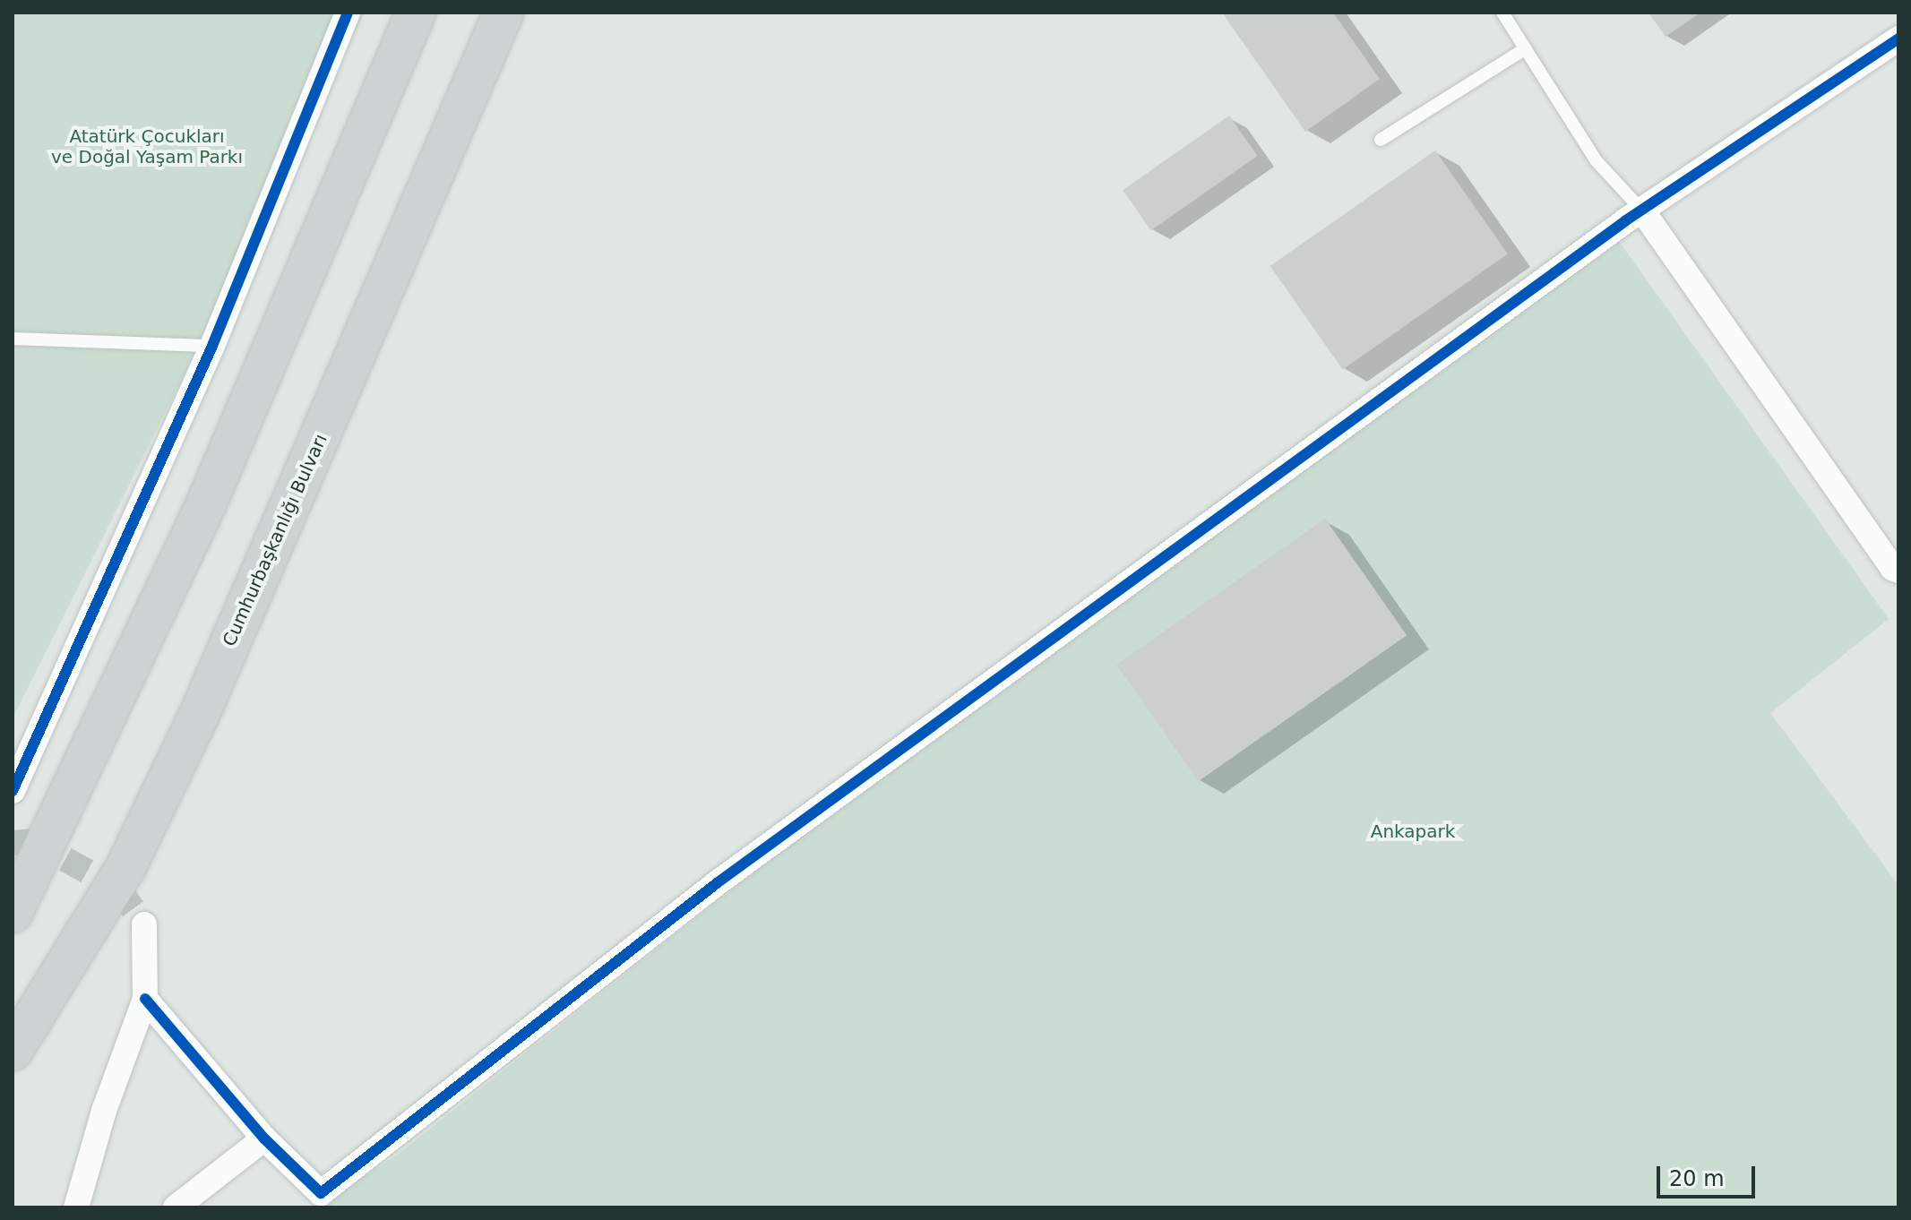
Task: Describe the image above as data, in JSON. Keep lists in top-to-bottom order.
{
  "streets": {
    "main road": ["Cumhurbaşkanlığı Bulvarı"]
  },
  "parks": ["Atatürk Çocukları ve Doğal Yaşam Parkı", "Ankapark"],
  "scale_bar": "20 m"
}
